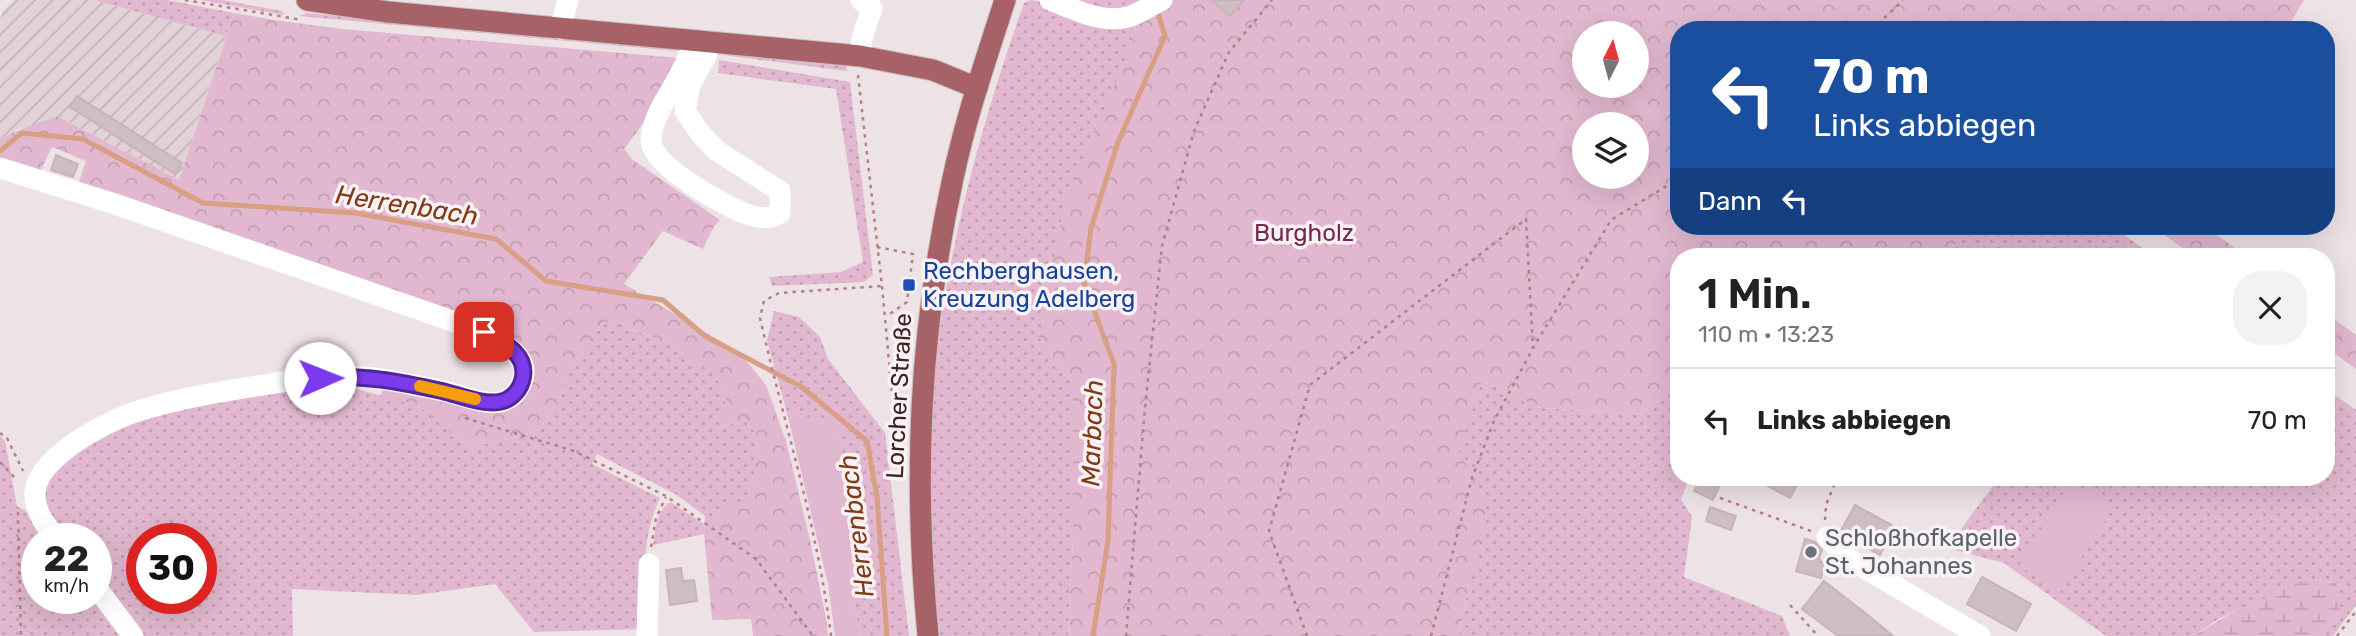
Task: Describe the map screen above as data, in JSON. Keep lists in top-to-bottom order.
{
  "streets": {
    "main road": ["Lorcher Straße"]
  },
  "water": ["Herrenbach", "Marbach"],
  "parks": ["Burgholz"],
  "places": {
    "transit": ["Rechberghausen, Kreuzung Adelberg"],
    "other": ["Schloßhofkapelle St. Johannes"]
  },
  "north": "top",
  "page": {
    "turn": ["70 m", "Links abbiegen"],
    "then": "Dann",
    "heading": ["1 Min.", "110 m · 13:23"],
    "list": [
      {
        "name": "Links abbiegen",
        "value": "70 m"
      }
    ],
    "speed": "22 km/h",
    "limit": "30"
  }
}
